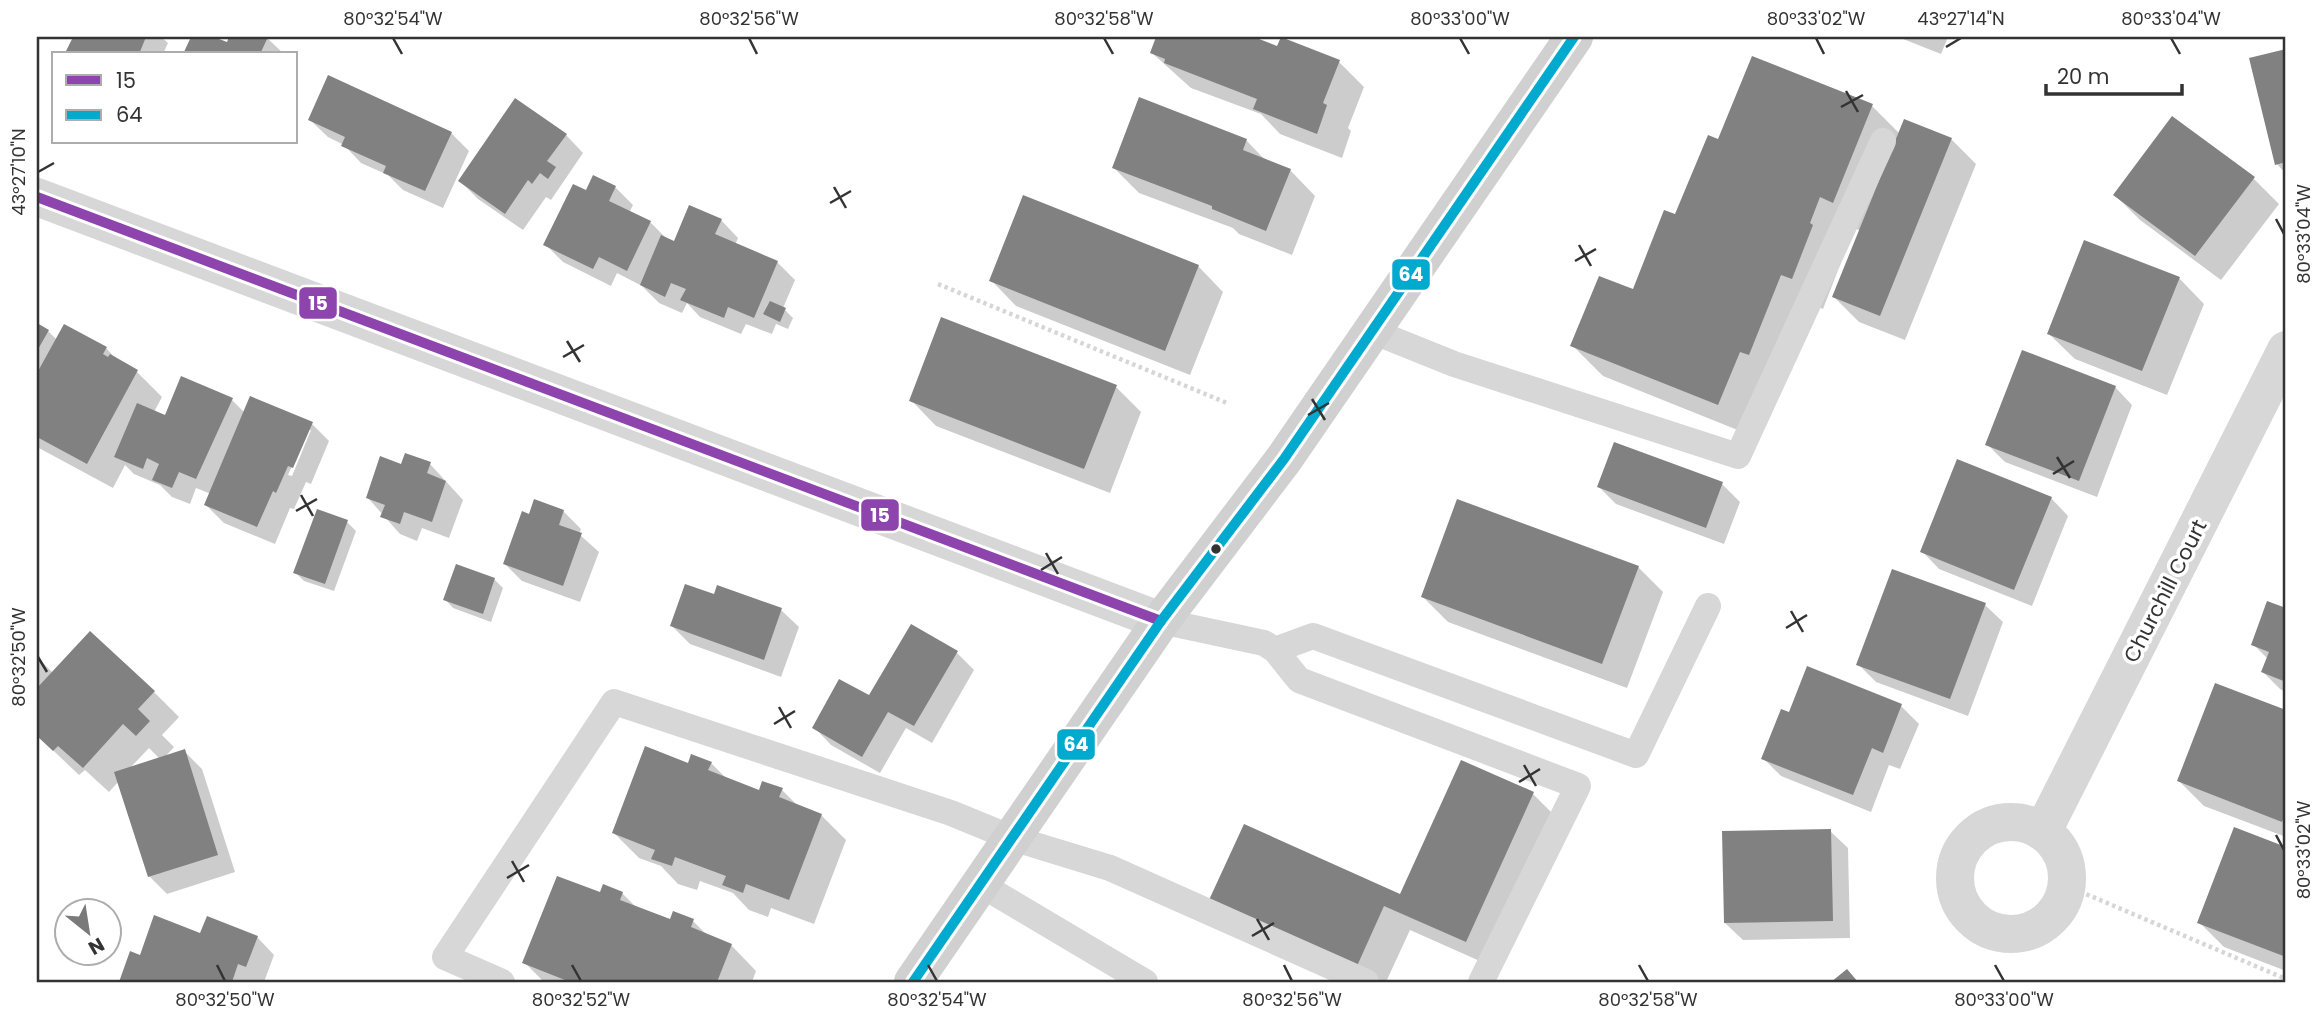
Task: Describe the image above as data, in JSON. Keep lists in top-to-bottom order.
{
  "streets": {
    "street": ["Churchill Court"]
  },
  "lines": ["transit line 64", "transit line 15"],
  "legend": ["15", "64"],
  "scale_bar": "20 m",
  "north": "bottom right",
  "coordinates": [
    "80°32'54\"W",
    "80°32'56\"W",
    "80°32'58\"W",
    "80°33'00\"W",
    "80°33'02\"W",
    "43°27'14\"N",
    "80°33'04\"W",
    "43°27'10\"N",
    "80°32'50\"W",
    "80°32'52\"W"
  ]
}
